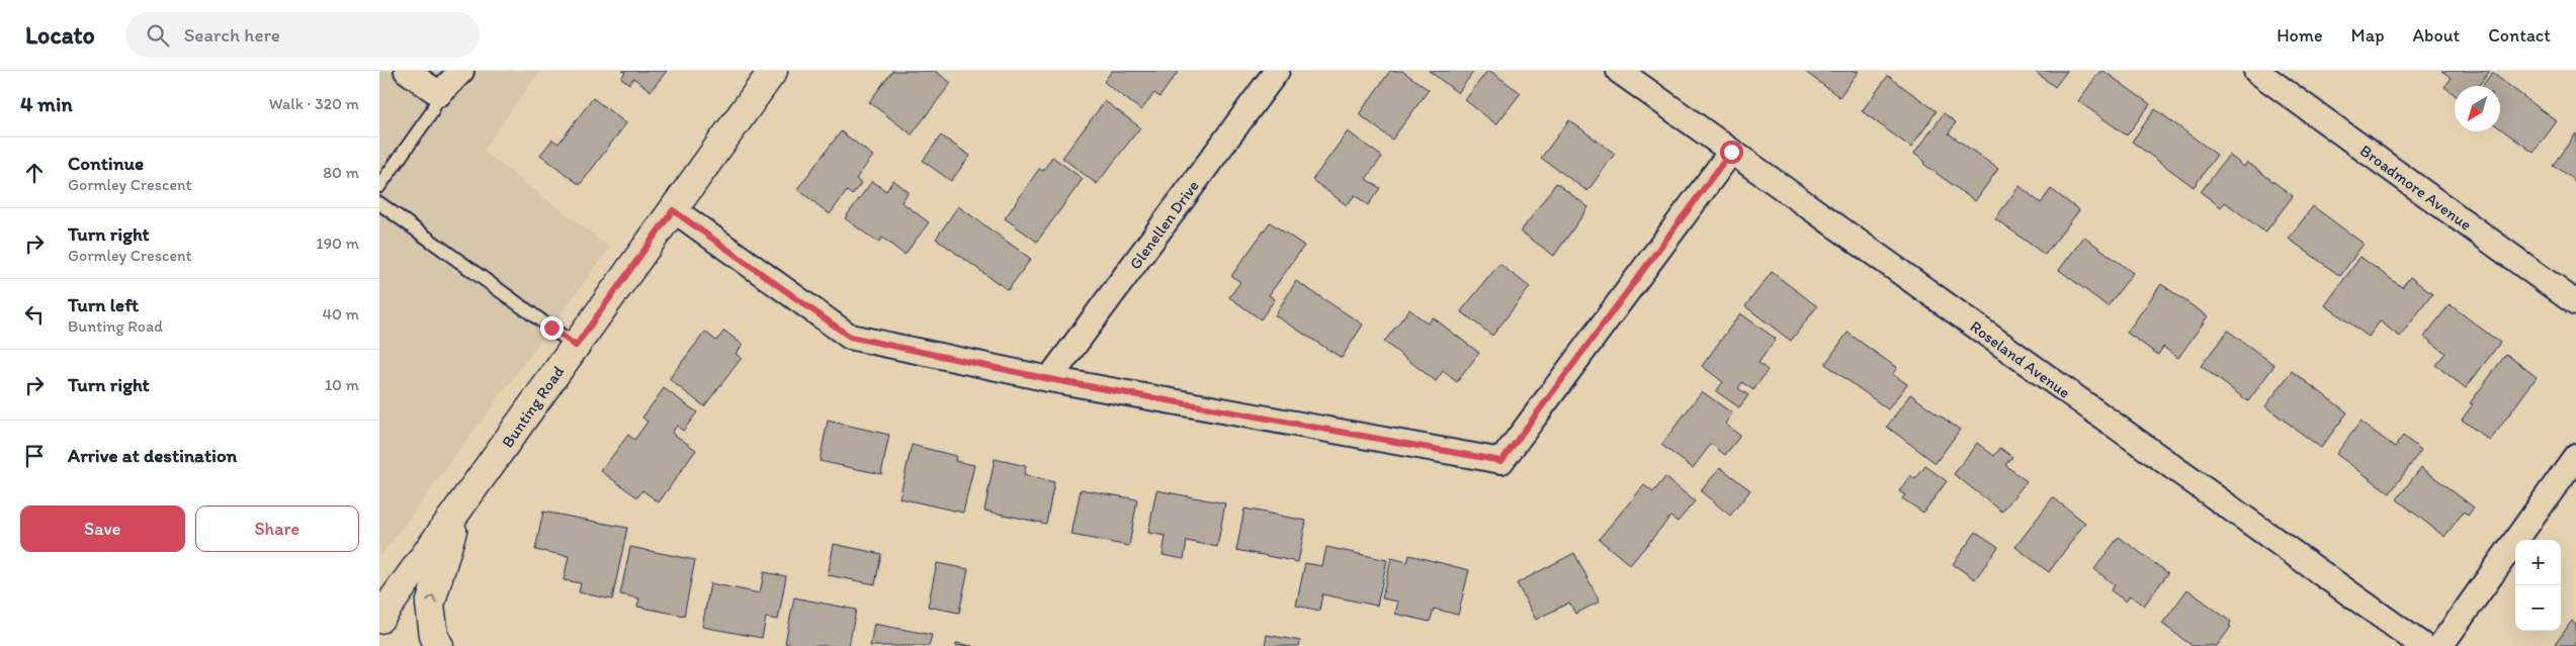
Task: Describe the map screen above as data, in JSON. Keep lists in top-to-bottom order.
{
  "streets": {
    "main road": ["Bunting Road"],
    "street": ["Broadmore Avenue", "Glenellen Drive", "Roseland Avenue"]
  },
  "north": "bottom left",
  "page": {
    "header": "Locato",
    "search": "Search here",
    "nav": [
      "Home",
      "Map",
      "About",
      "Contact"
    ],
    "heading": ["4 min", "Walk · 320 m"],
    "list": [
      ["Continue", "Gormley Crescent", "80 m"],
      ["Turn right", "Gormley Crescent", "190 m"],
      ["Turn left", "Bunting Road", "40 m"],
      ["Turn right", "10 m"],
      "Arrive at destination"
    ],
    "buttons": ["Save", "Share"],
    "map_buttons": ["+", "−"]
  }
}
